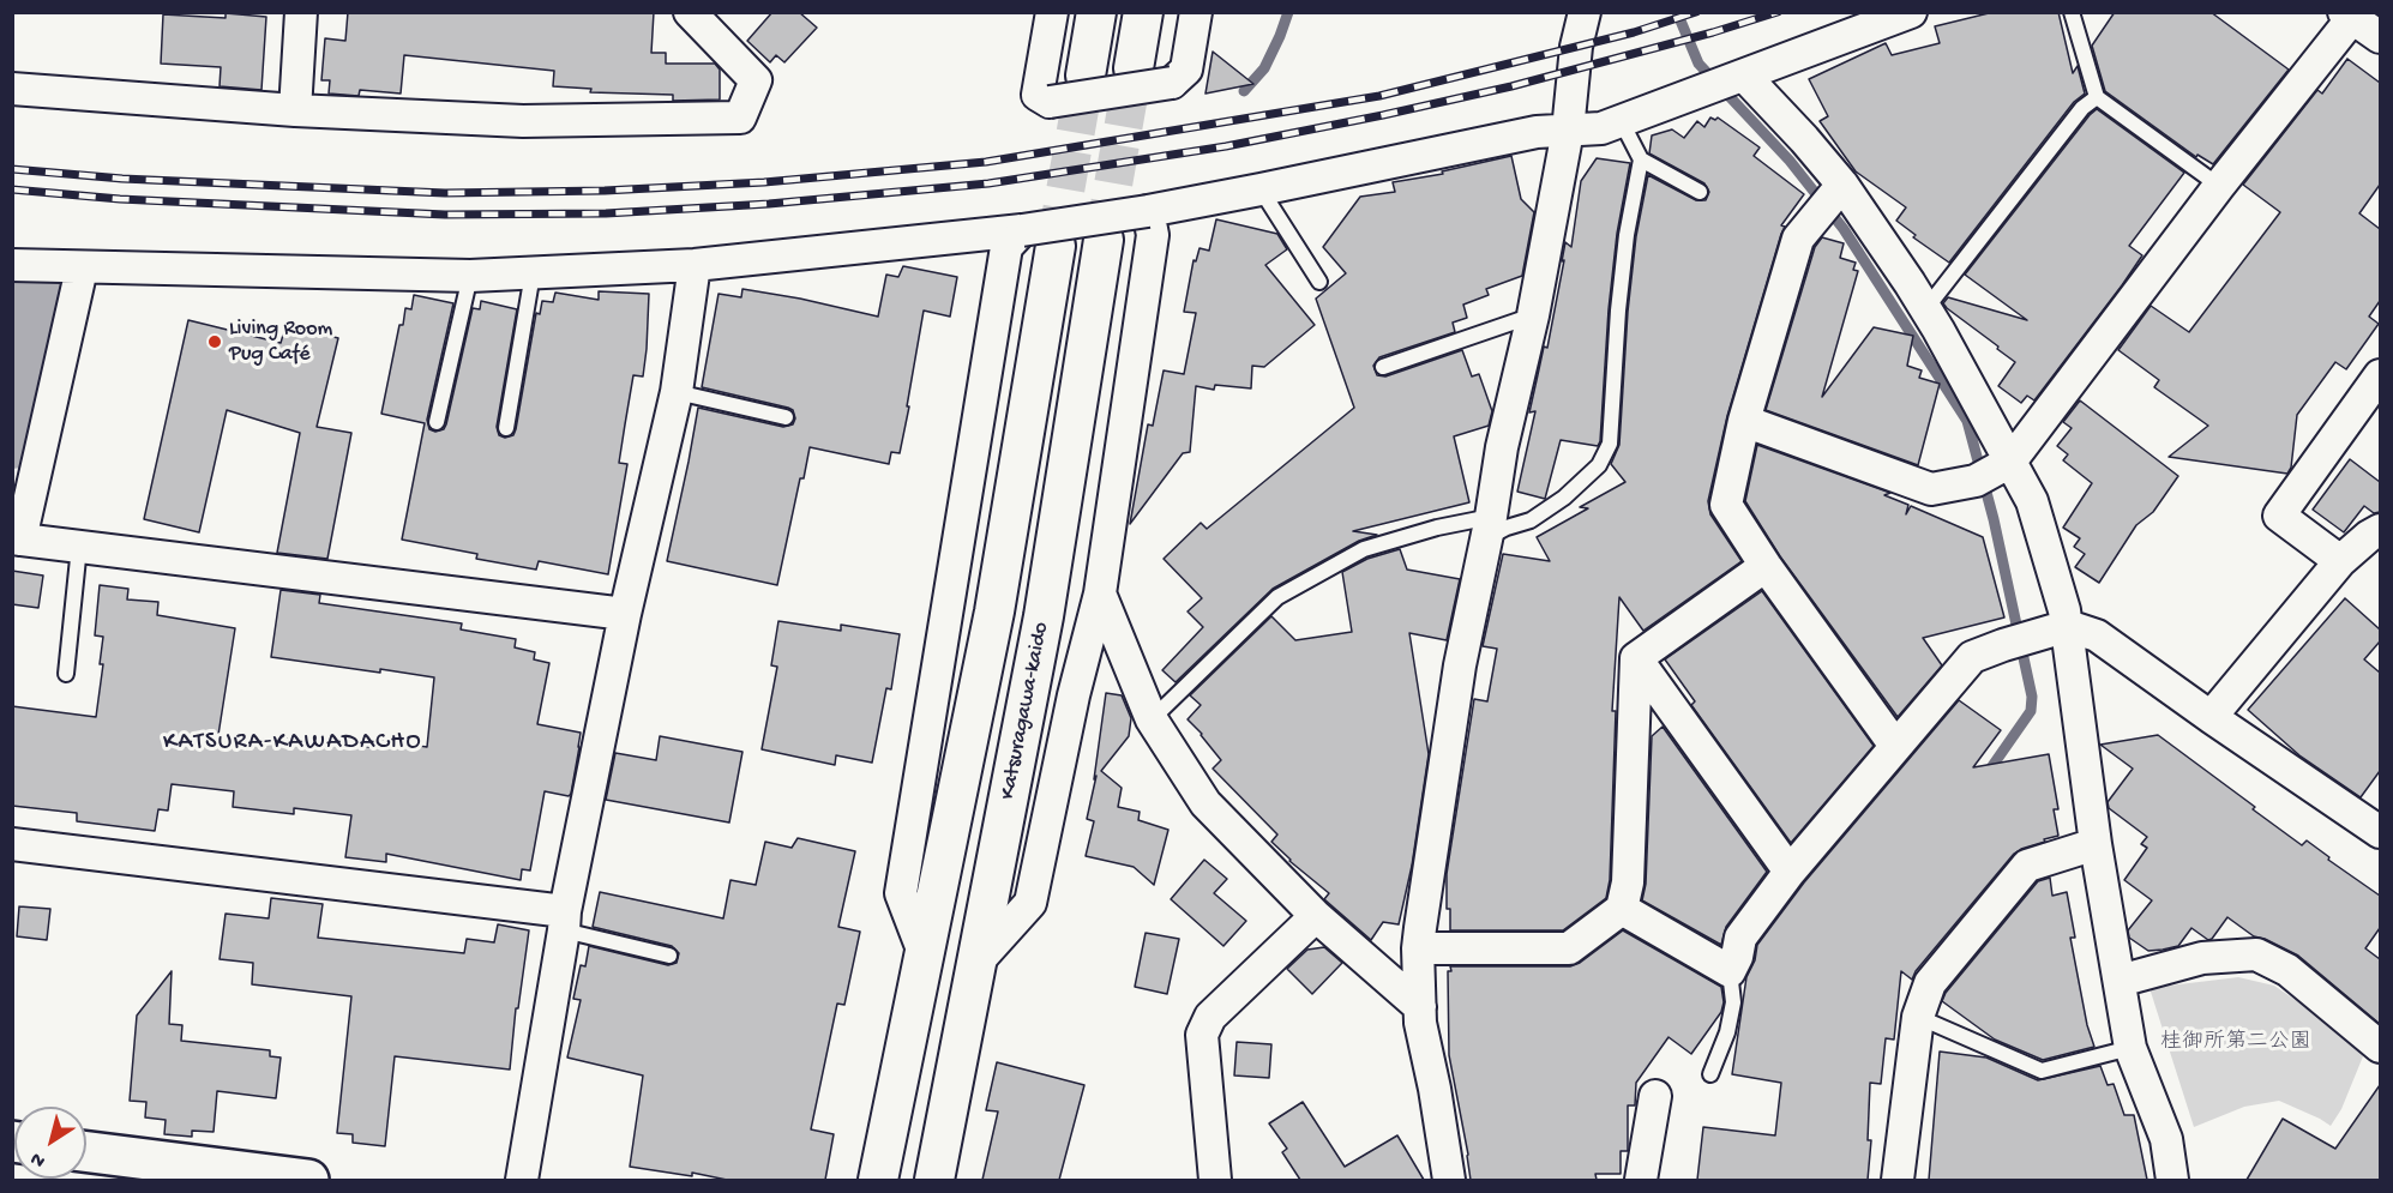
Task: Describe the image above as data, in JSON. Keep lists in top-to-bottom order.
{
  "streets": {
    "street": ["Katsuragawa-kaido"]
  },
  "districts": ["KATSURA-KAWADACHO"],
  "parks": ["桂御所第二公園"],
  "places": ["Living Room Pug Café"],
  "north": "bottom left"
}
